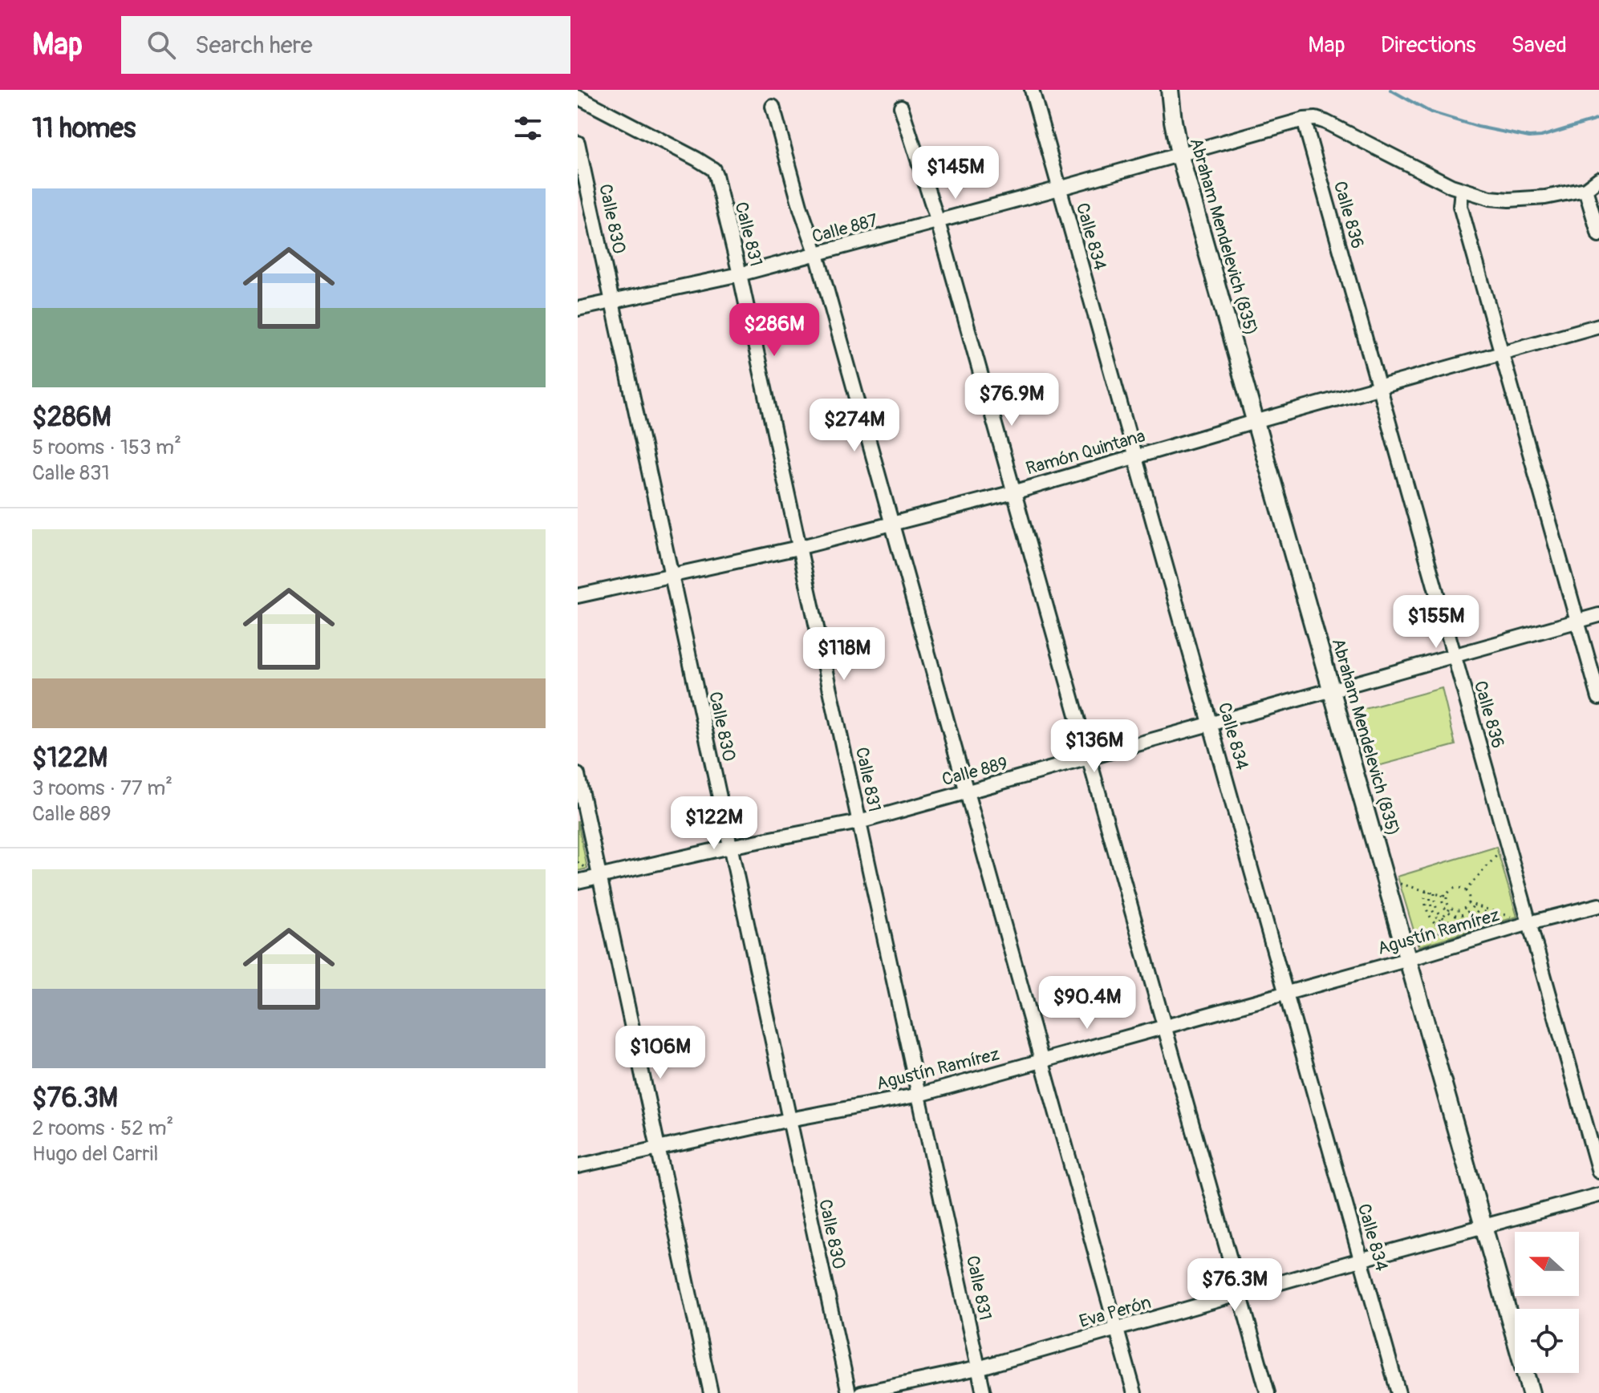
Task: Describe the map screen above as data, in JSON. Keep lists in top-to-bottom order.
{
  "streets": {
    "street": [
      "Calle 836",
      "Calle 830",
      "Calle 887",
      "Calle 831",
      "Calle 834",
      "Abraham Mendelevich (835)",
      "Ramón Quintana",
      "Calle 889",
      "Agustín Ramírez",
      "Eva Perón"
    ]
  },
  "crossings": [
    ["Calle 836", "Calle 887"],
    ["Calle 836", "Ramón Quintana"],
    ["Calle 836", "Calle 889"],
    ["Calle 836", "Agustín Ramírez"],
    ["Calle 830", "Calle 887"],
    ["Calle 830", "Ramón Quintana"],
    ["Calle 830", "Calle 889"],
    ["Calle 830", "Agustín Ramírez"],
    ["Calle 887", "Calle 831"],
    ["Calle 887", "Calle 834"],
    ["Calle 887", "Abraham Mendelevich (835)"],
    ["Calle 831", "Ramón Quintana"],
    ["Calle 831", "Calle 889"],
    ["Calle 831", "Agustín Ramírez"],
    ["Calle 831", "Eva Perón"],
    ["Calle 834", "Ramón Quintana"],
    ["Calle 834", "Calle 889"],
    ["Calle 834", "Agustín Ramírez"],
    ["Calle 834", "Eva Perón"],
    ["Abraham Mendelevich (835)", "Ramón Quintana"],
    ["Abraham Mendelevich (835)", "Calle 889"],
    ["Abraham Mendelevich (835)", "Agustín Ramírez"],
    ["Abraham Mendelevich (835)", "Eva Perón"]
  ],
  "north": "left",
  "page": {
    "header": "Map",
    "search": "Search here",
    "nav": ["Map", "Directions", "Saved"],
    "heading": "11 homes",
    "price": [
      "$145M",
      "$286M",
      "$76.9M",
      "$274M",
      "$155M",
      "$118M",
      "$136M",
      "$122M",
      "$90.4M",
      "$106M",
      "$76.3M"
    ],
    "list": [
      {
        "name": "$286M",
        "note": "5 rooms · 153 m² · Calle 831"
      },
      {
        "name": "$122M",
        "note": "3 rooms · 77 m² · Calle 889"
      },
      {
        "name": "$76.3M",
        "note": "2 rooms · 52 m² · Hugo del Carril"
      }
    ]
  }
}
